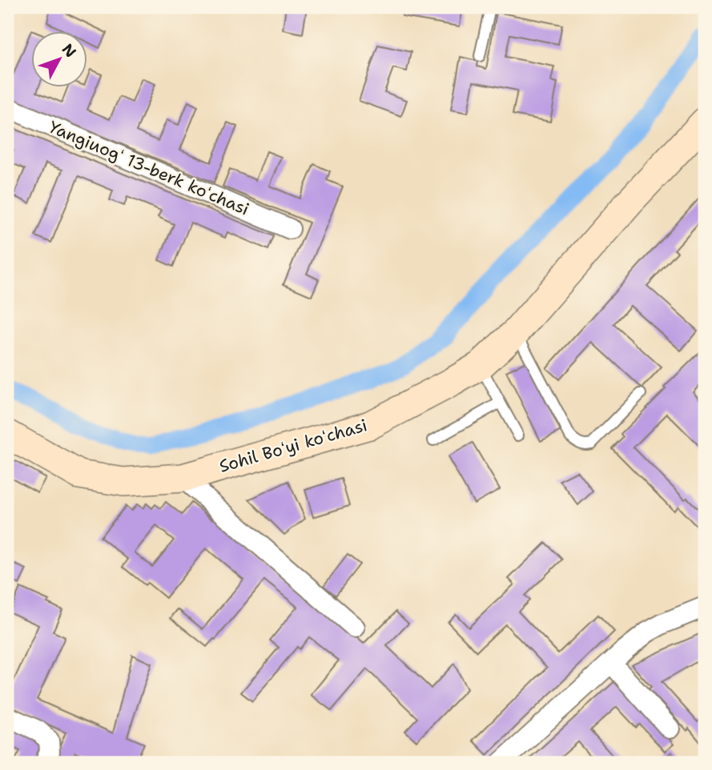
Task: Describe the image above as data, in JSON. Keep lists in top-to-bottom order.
{
  "streets": {
    "main road": ["Sohil Boʻyi koʻchasi"],
    "street": ["Yangiиogʻ 13-berk koʻchasi"]
  },
  "north": "top right"
}
